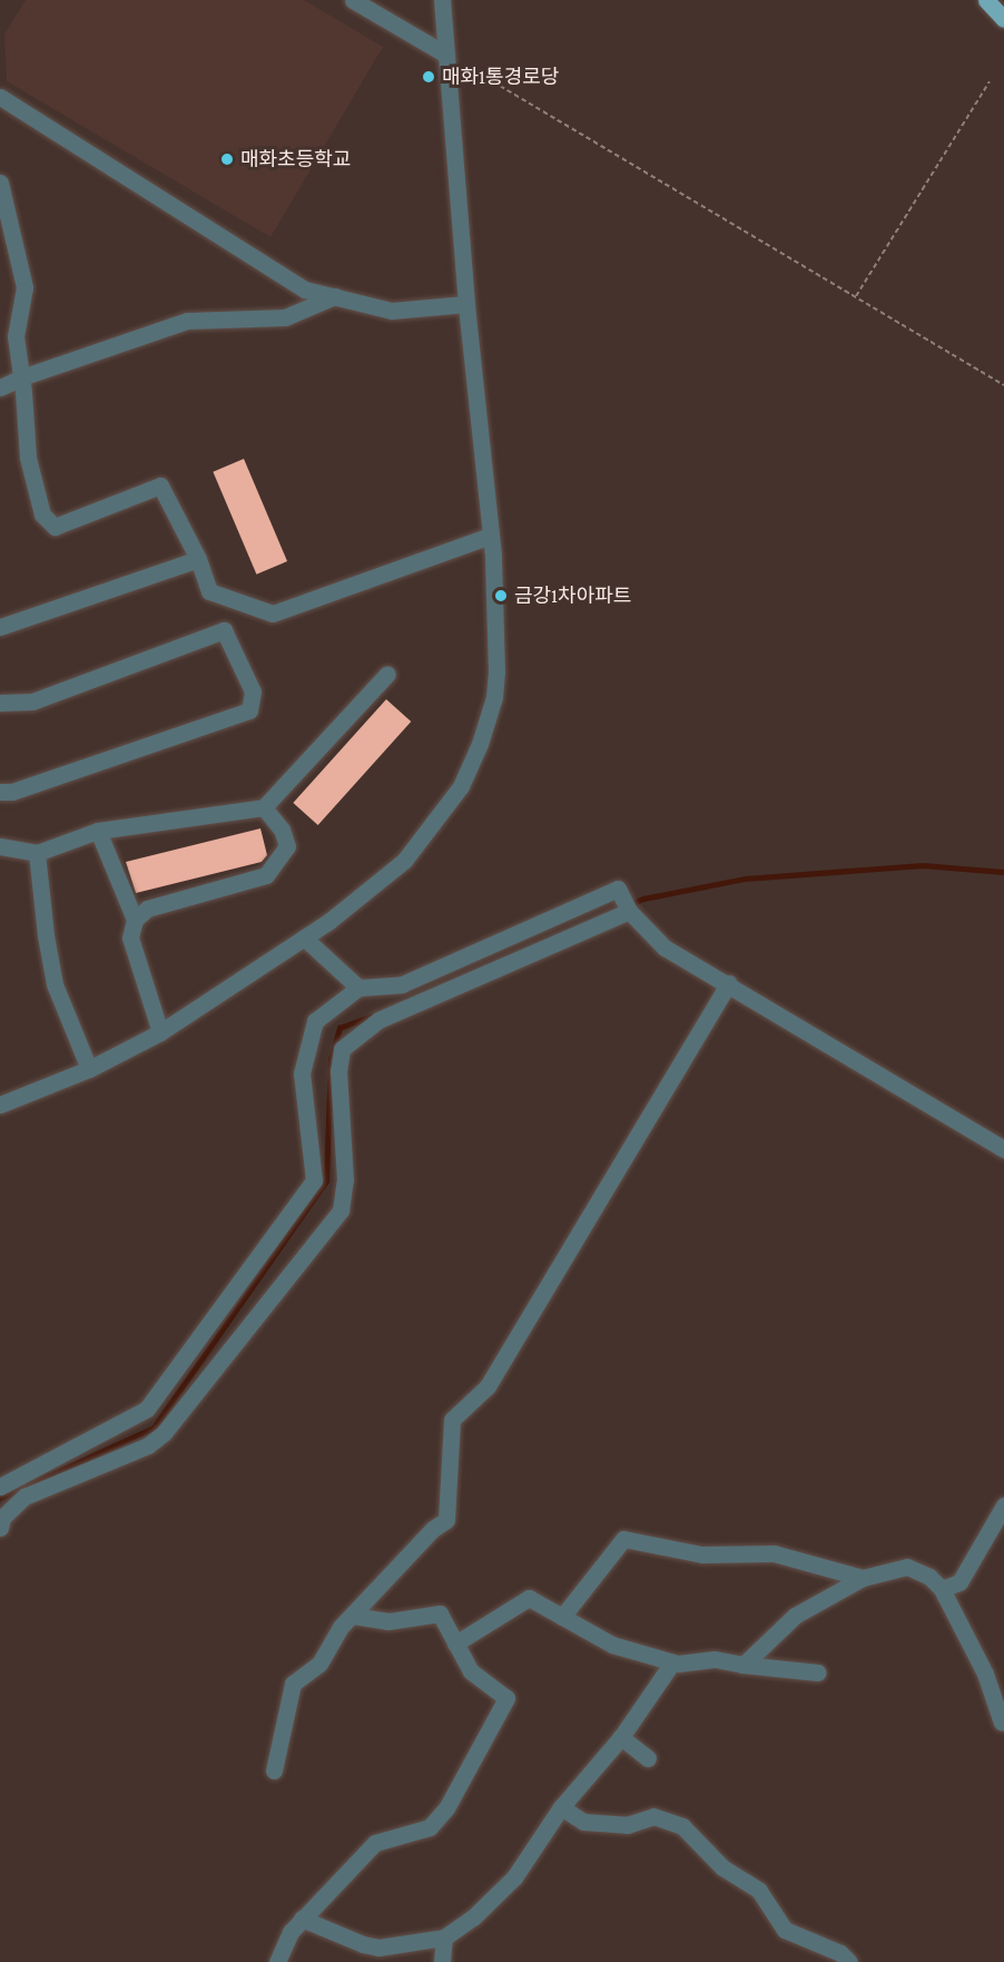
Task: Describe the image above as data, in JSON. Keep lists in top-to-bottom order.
{
  "places": ["매화1통경로당", "매화초등학교", "금강1차아파트"]
}
